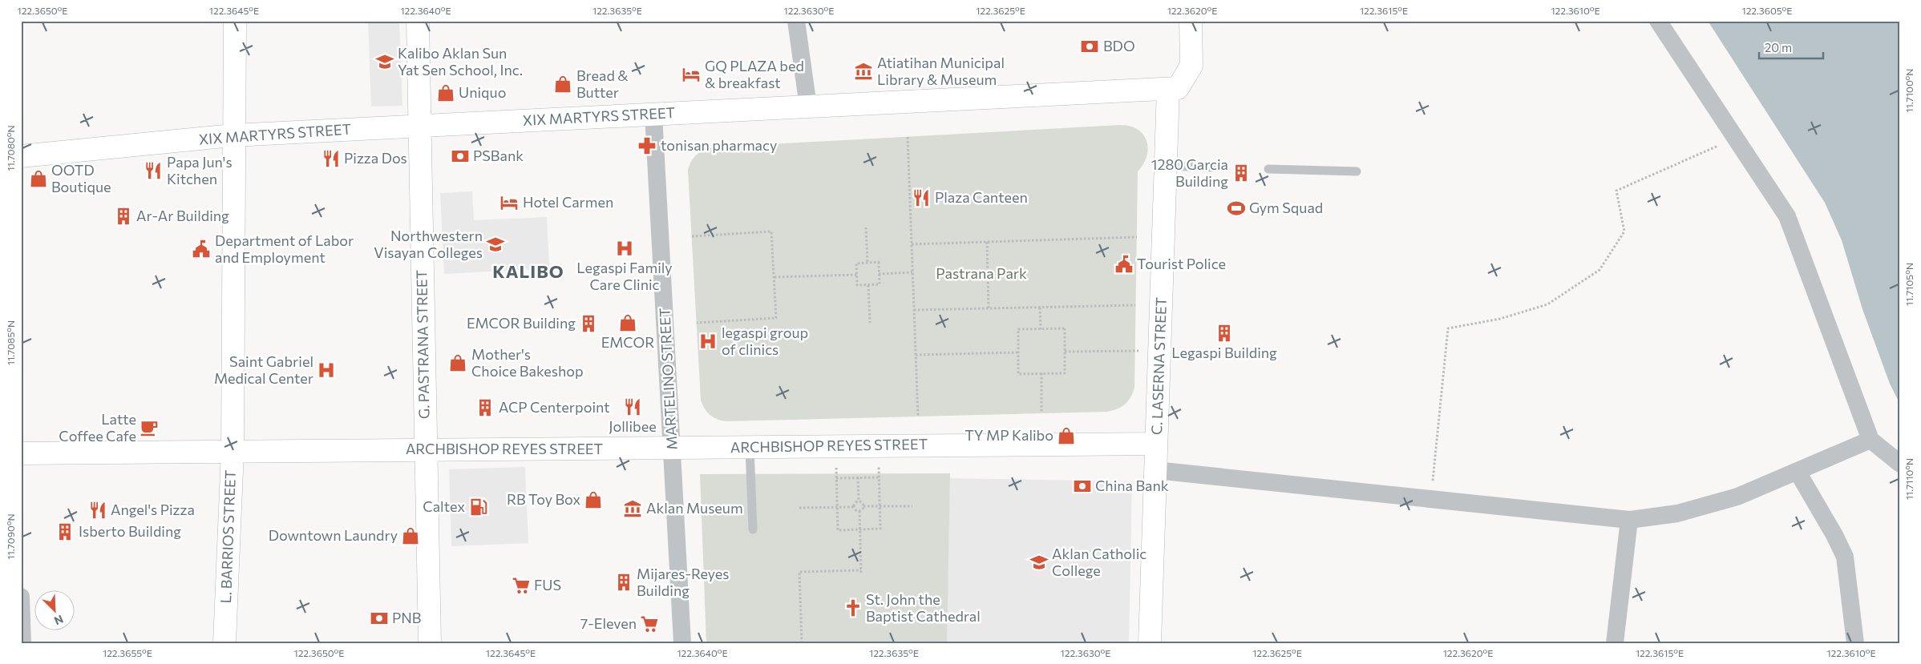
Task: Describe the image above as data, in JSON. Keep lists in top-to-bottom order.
{
  "streets": {
    "street": [
      "XIX MARTYRS STREET",
      "G. PASTRANA STREET",
      "C. LASERNA STREET",
      "MARTELINO STREET",
      "ARCHBISHOP REYES STREET",
      "L. BARRIOS STREET"
    ]
  },
  "crossings": [
    ["XIX MARTYRS STREET", "G. PASTRANA STREET"],
    ["XIX MARTYRS STREET", "C. LASERNA STREET"],
    ["XIX MARTYRS STREET", "MARTELINO STREET"],
    ["XIX MARTYRS STREET", "L. BARRIOS STREET"],
    ["G. PASTRANA STREET", "ARCHBISHOP REYES STREET"],
    ["C. LASERNA STREET", "ARCHBISHOP REYES STREET"],
    ["MARTELINO STREET", "ARCHBISHOP REYES STREET"],
    ["ARCHBISHOP REYES STREET", "L. BARRIOS STREET"]
  ],
  "districts": ["KALIBO"],
  "parks": ["Pastrana Park"],
  "places": {
    "bank": [
      "BDO",
      "PSBank",
      "China Bank",
      "PNB"
    ],
    "school or university": ["Kalibo Aklan Sun Yat Sen School, Inc.", "Northwestern Visayan Colleges", "Aklan Catholic College"],
    "museum": ["Atiatihan Municipal Library & Museum", "Aklan Museum"],
    "hotel": ["GQ PLAZA bed & breakfast", "Hotel Carmen"],
    "shop": [
      "Bread & Butter",
      "Uniquo",
      "OOTD Boutique",
      "EMCOR",
      "Mother's Choice Bakeshop",
      "TY MP Kalibo",
      "RB Toy Box",
      "Downtown Laundry"
    ],
    "pharmacy": ["tonisan pharmacy"],
    "restaurant": [
      "Pizza Dos",
      "Papa Jun's Kitchen",
      "Plaza Canteen",
      "Jollibee",
      "Angel's Pizza"
    ],
    "building": [
      "1280 Garcia Building",
      "Ar-Ar Building",
      "EMCOR Building",
      "Legaspi Building",
      "ACP Centerpoint",
      "Isberto Building",
      "Mijares-Reyes Building"
    ],
    "sports": ["Gym Squad"],
    "hospital": ["Legaspi Family Care Clinic", "legaspi group of clinics", "Saint Gabriel Medical Center"],
    "public building": ["Department of Labor and Employment", "Tourist Police"],
    "cafe": ["Latte Coffee Cafe"],
    "fuel station": ["Caltex"],
    "supermarket": ["FUS", "7-Eleven"],
    "church": ["St. John the Baptist Cathedral"]
  },
  "scale_bar": "20 m",
  "north": "bottom right",
  "coordinates": [
    "122.3650°E",
    "122.3645°E",
    "122.3640°E",
    "122.3635°E",
    "122.3630°E",
    "122.3625°E",
    "122.3620°E",
    "122.3615°E",
    "122.3610°E",
    "122.3605°E",
    "11.7100°N",
    "11.7080°N",
    "11.7105°N",
    "11.7085°N",
    "11.7110°N",
    "11.7090°N",
    "122.3655°E"
  ]
}
